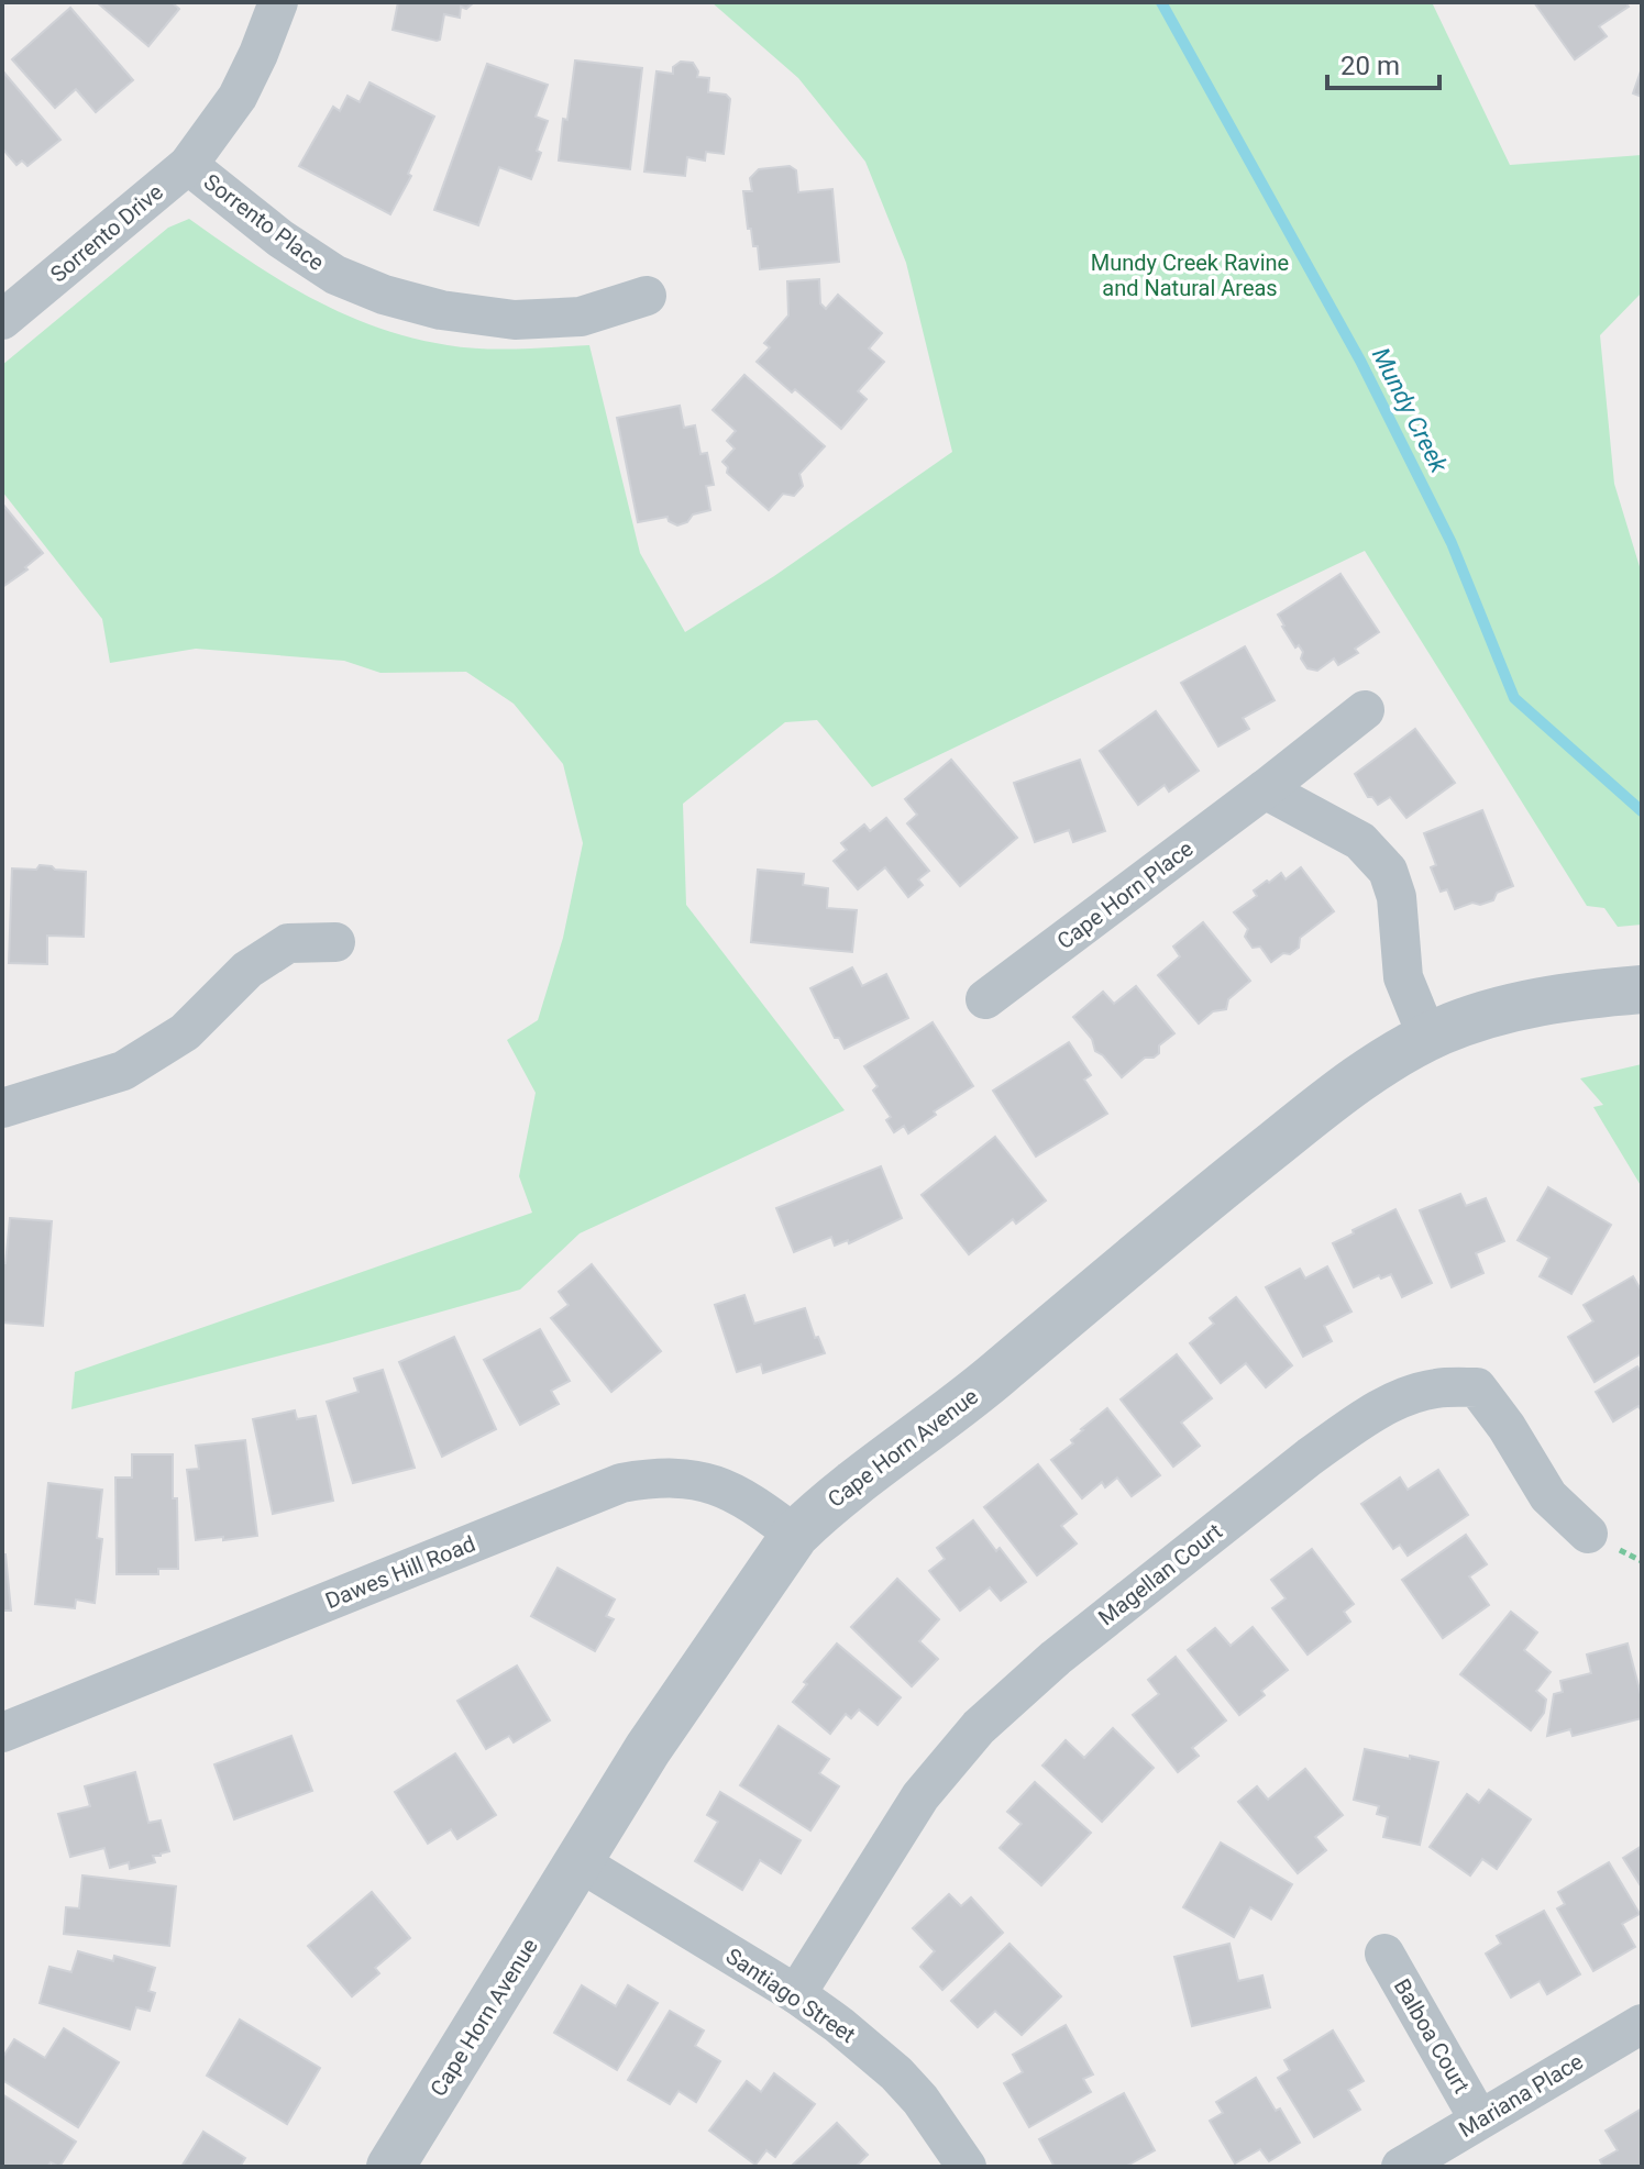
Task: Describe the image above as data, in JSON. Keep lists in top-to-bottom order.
{
  "streets": {
    "street": [
      "Sorrento Place",
      "Sorrento Drive",
      "Cape Horn Place",
      "Cape Horn Avenue",
      "Dawes Hill Road",
      "Magellan Court",
      "Santiago Street",
      "Balboa Court",
      "Mariana Place"
    ]
  },
  "crossings": [
    ["Sorrento Place", "Sorrento Drive"],
    ["Cape Horn Avenue", "Dawes Hill Road"],
    ["Cape Horn Avenue", "Santiago Street"],
    ["Magellan Court", "Santiago Street"],
    ["Balboa Court", "Mariana Place"]
  ],
  "water": ["Mundy Creek"],
  "parks": ["Mundy Creek Ravine and Natural Areas"],
  "scale_bar": "20 m"
}
